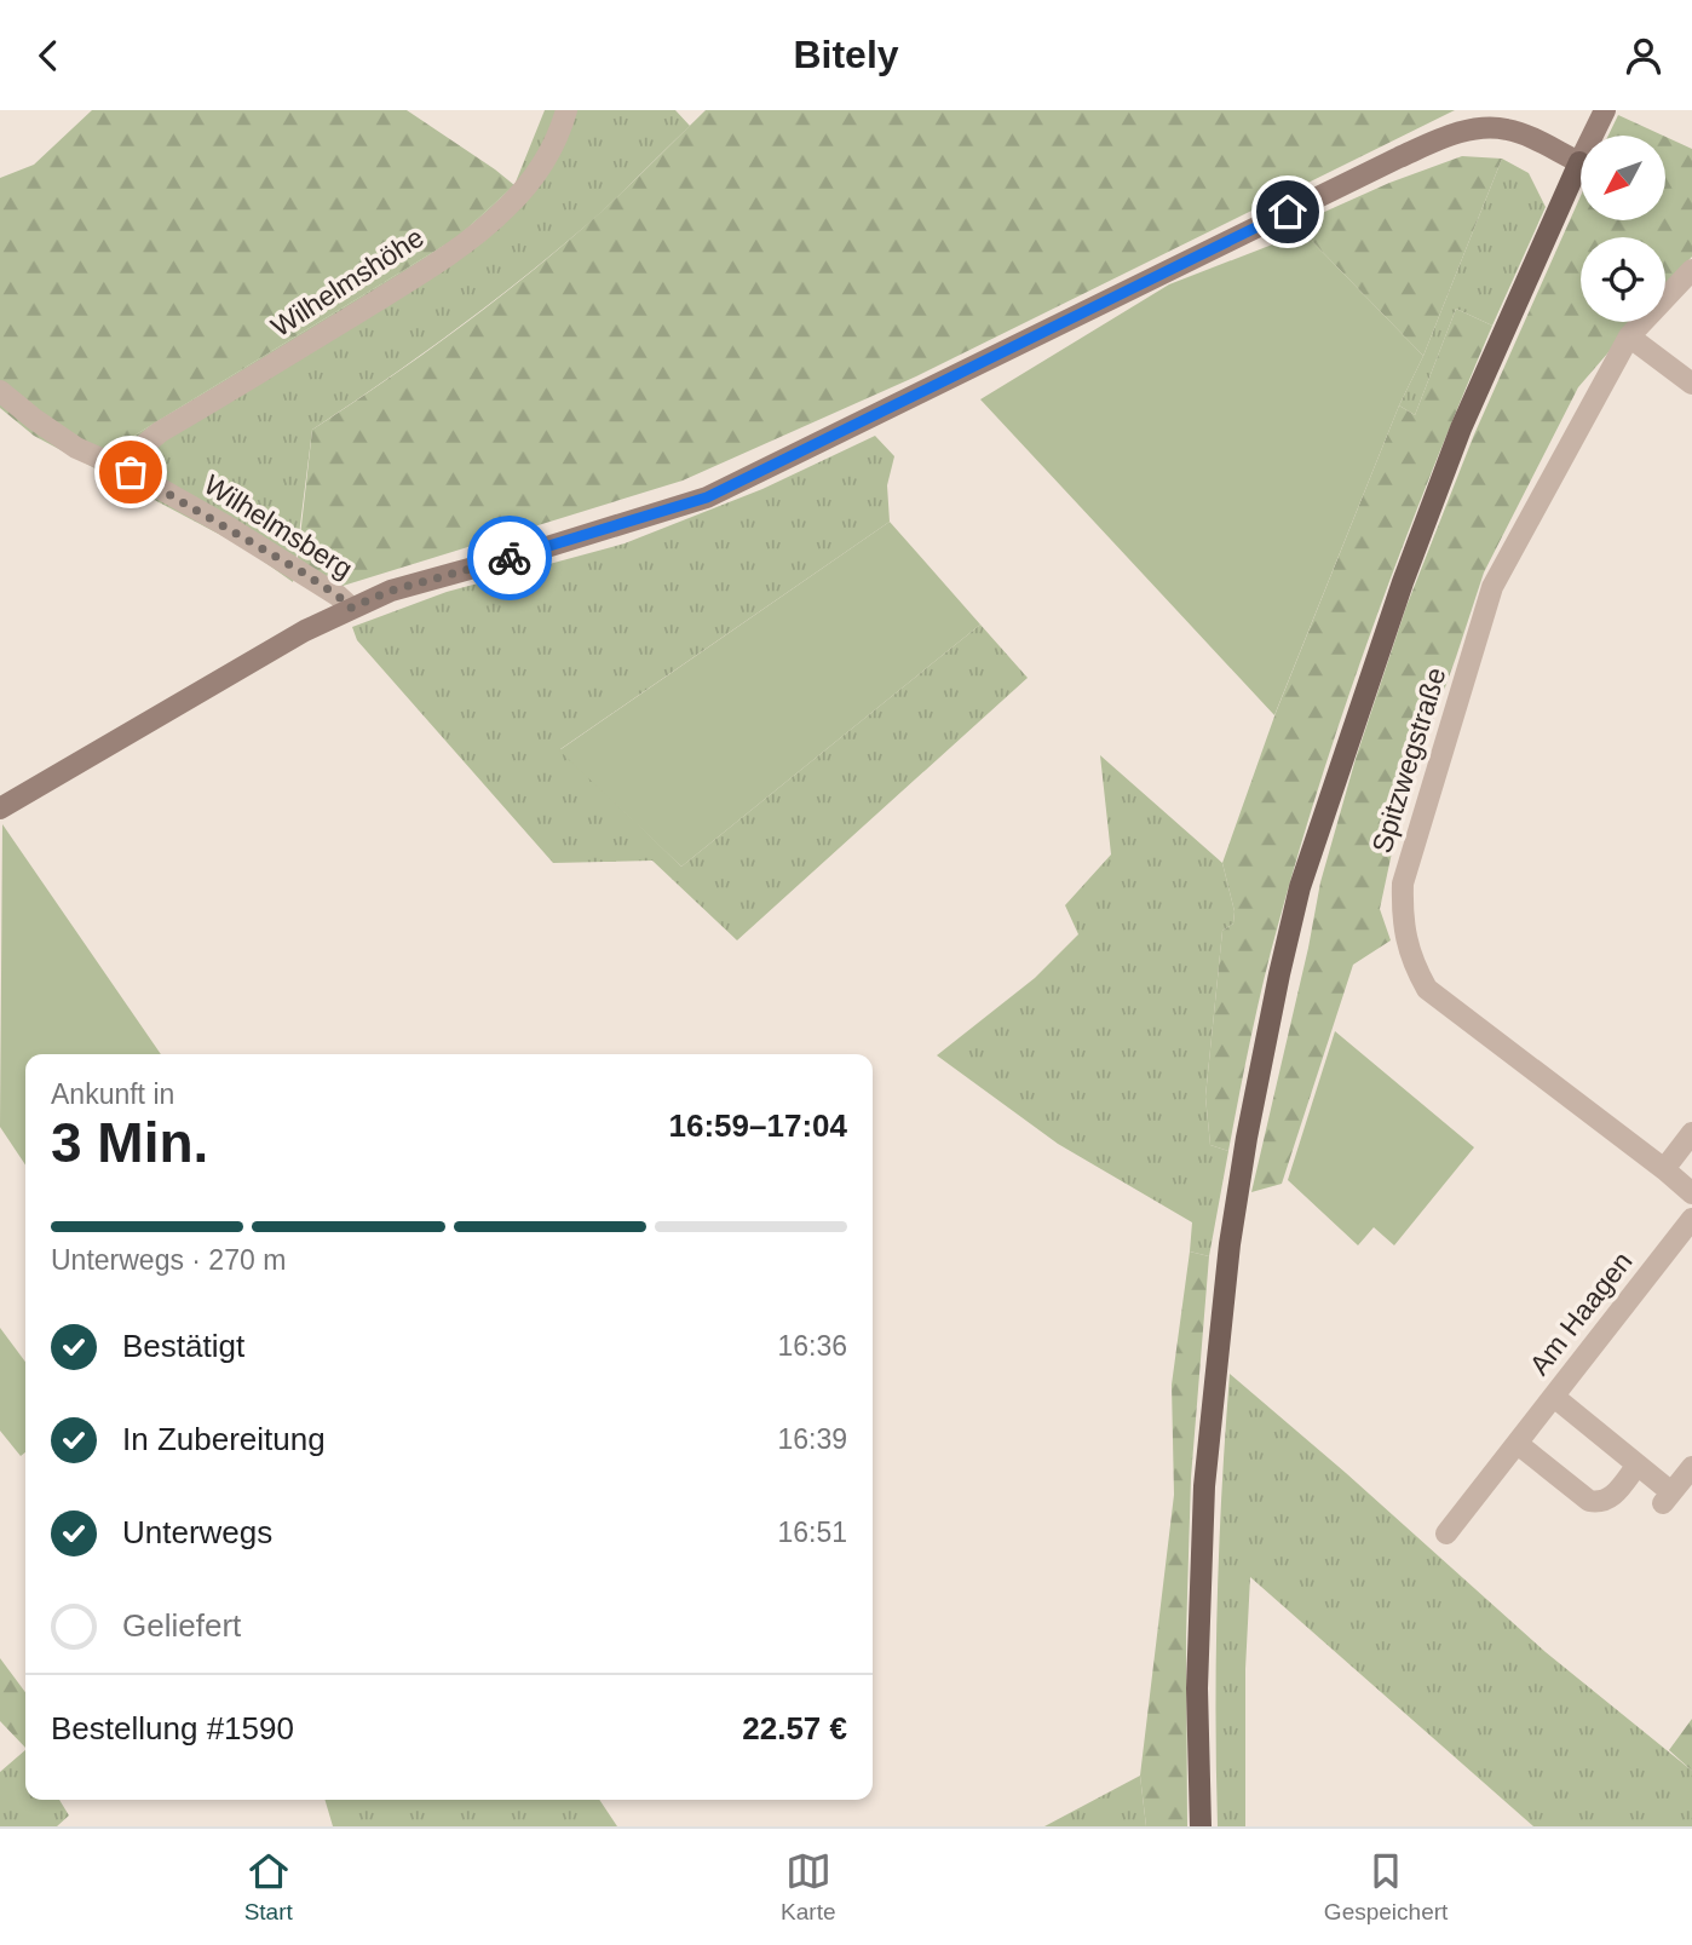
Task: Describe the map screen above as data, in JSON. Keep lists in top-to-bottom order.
{
  "streets": {
    "street": [
      "Wilhelmshöhe",
      "Wilhelmsberg",
      "Spitzwegstraße",
      "Am Haagen"
    ]
  },
  "crossings": [
    ["Wilhelmshöhe", "Wilhelmsberg"]
  ],
  "north": "bottom left",
  "page": {
    "header": "Bitely",
    "heading": ["3 Min.", "Ankunft in", "16:59–17:04"],
    "panel": ["Bestellung #1590", "22.57 €"],
    "bar": "Unterwegs · 270 m",
    "list": [
      ["Bestätigt", "16:36"],
      ["In Zubereitung", "16:39"],
      ["Unterwegs", "16:51"],
      "Geliefert"
    ],
    "tabs": ["Start", "Karte", "Gespeichert"]
  }
}
